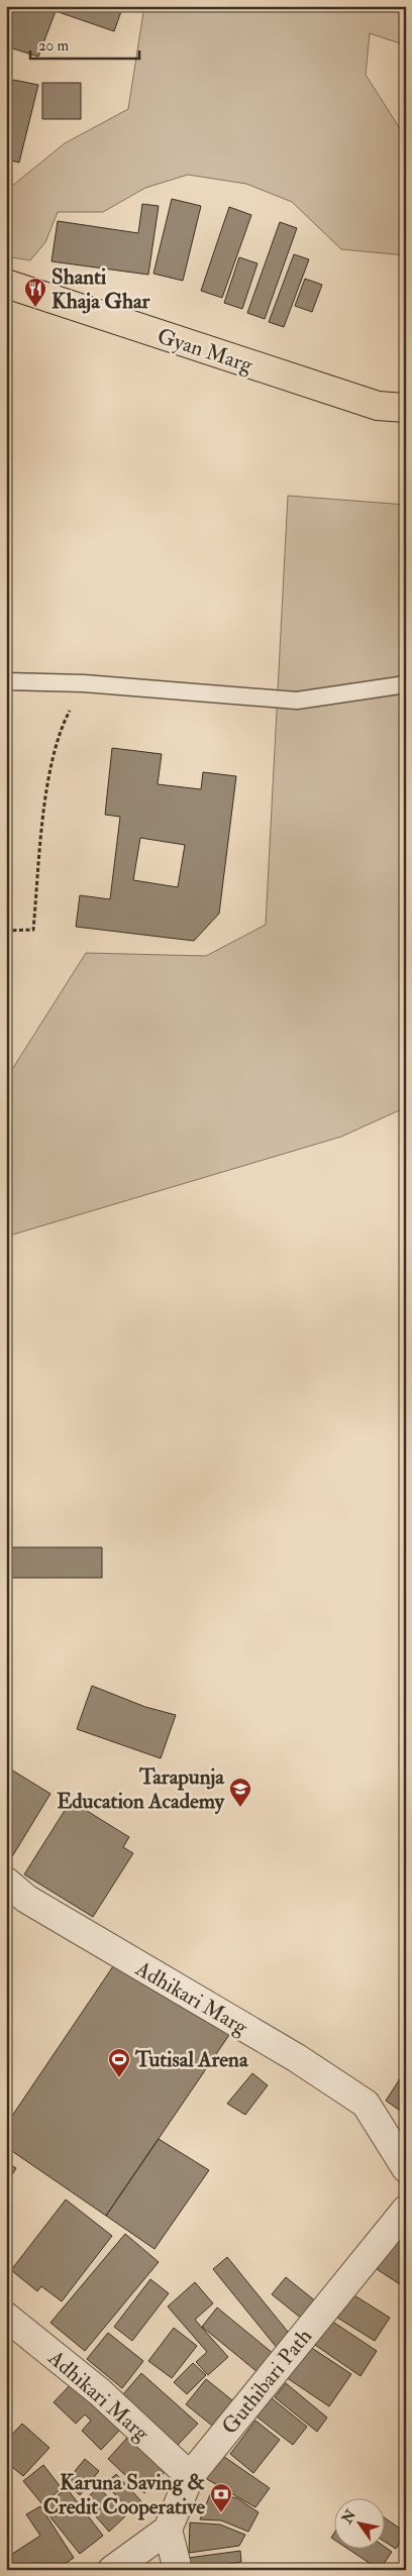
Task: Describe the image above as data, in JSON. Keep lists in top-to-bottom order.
{
  "streets": {
    "main road": ["Gyan Marg"],
    "street": ["Adhikari Marg", "Guthibari Path"]
  },
  "crossings": [
    ["Adhikari Marg", "Guthibari Path"]
  ],
  "places": {
    "restaurant": ["Shanti Khaja Ghar"],
    "school or university": ["Tarapunja Education Academy"],
    "sports": ["Tutisal Arena"],
    "bank": ["Karuna Saving & Credit Cooperative"]
  },
  "scale_bar": "20 m",
  "north": "top left"
}
